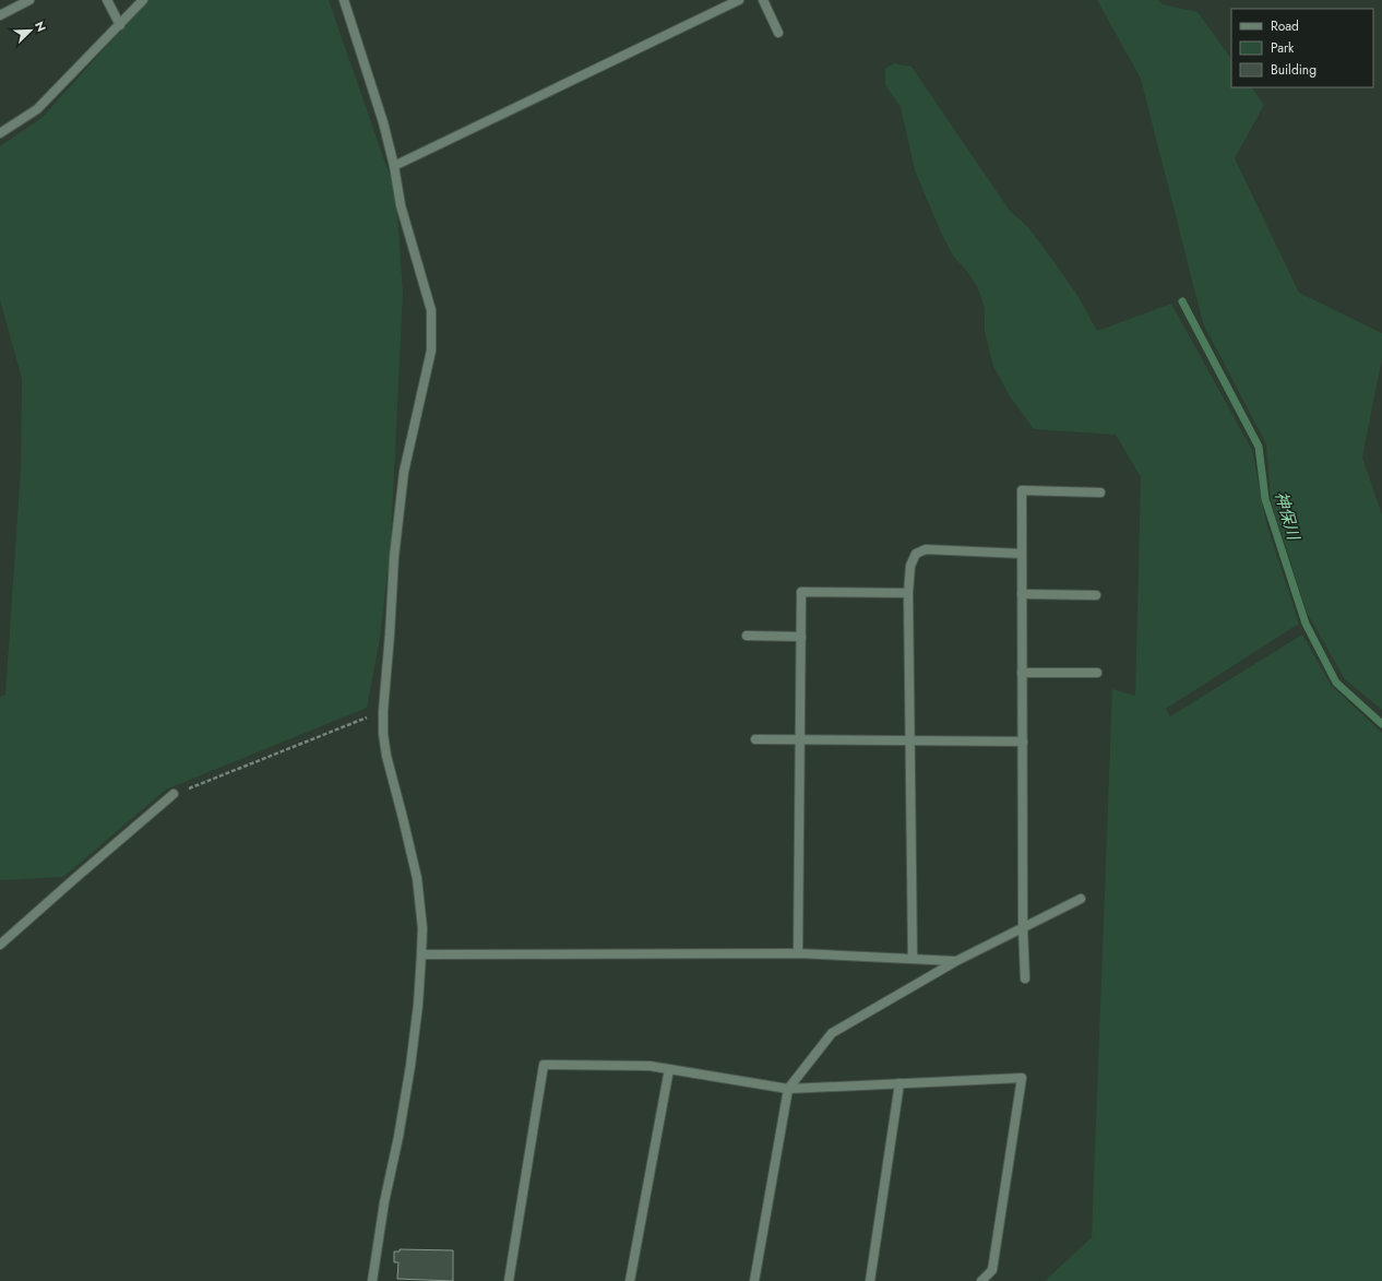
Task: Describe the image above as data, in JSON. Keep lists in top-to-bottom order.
{
  "water": ["神保川"],
  "legend": ["Road", "Park", "Building"],
  "north": "top right"
}
